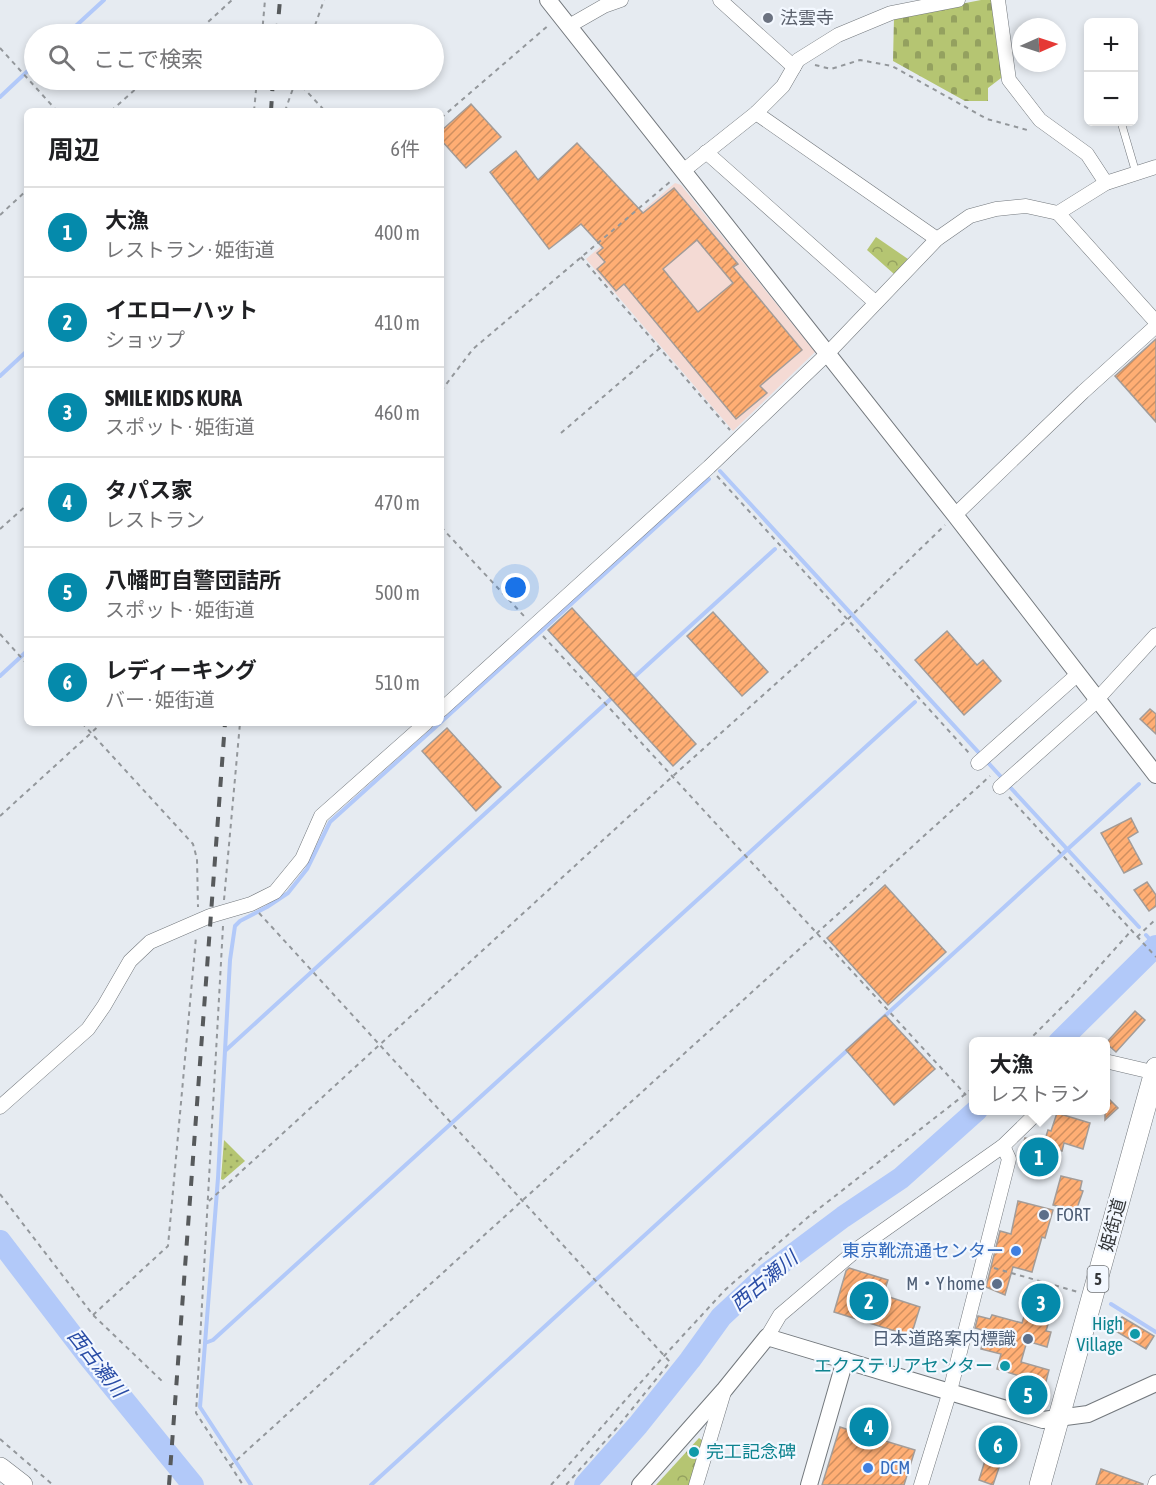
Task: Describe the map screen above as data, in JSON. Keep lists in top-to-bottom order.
{
  "streets": {
    "main road": ["姫街道", "5"]
  },
  "water": ["西古瀬川"],
  "places": [
    "法雲寺",
    "FORT",
    "東京靴流通センター",
    "M・Y home",
    "High Village",
    "日本道路案内標識",
    "エクステリアセンター",
    "完工記念碑",
    "DCM"
  ],
  "north": "right",
  "page": {
    "map_buttons": ["+", "−"],
    "search": "ここで検索",
    "heading": ["周辺", "6件"],
    "list": [
      {
        "mark": "1",
        "name": "大漁",
        "note": "レストラン · 姫街道",
        "value": "400 m"
      },
      {
        "mark": "2",
        "name": "イエローハット",
        "note": "ショップ",
        "value": "410 m"
      },
      {
        "mark": "3",
        "name": "SMILE KIDS KURA",
        "note": "スポット · 姫街道",
        "value": "460 m"
      },
      {
        "mark": "4",
        "name": "タパス家",
        "note": "レストラン",
        "value": "470 m"
      },
      {
        "mark": "5",
        "name": "八幡町自警団詰所",
        "note": "スポット · 姫街道",
        "value": "500 m"
      },
      {
        "mark": "6",
        "name": "レディーキング",
        "note": "バー · 姫街道",
        "value": "510 m"
      }
    ],
    "popup": ["大漁", "レストラン"],
    "pins": [
      "1",
      "2",
      "3",
      "5",
      "4",
      "6"
    ]
  }
}
